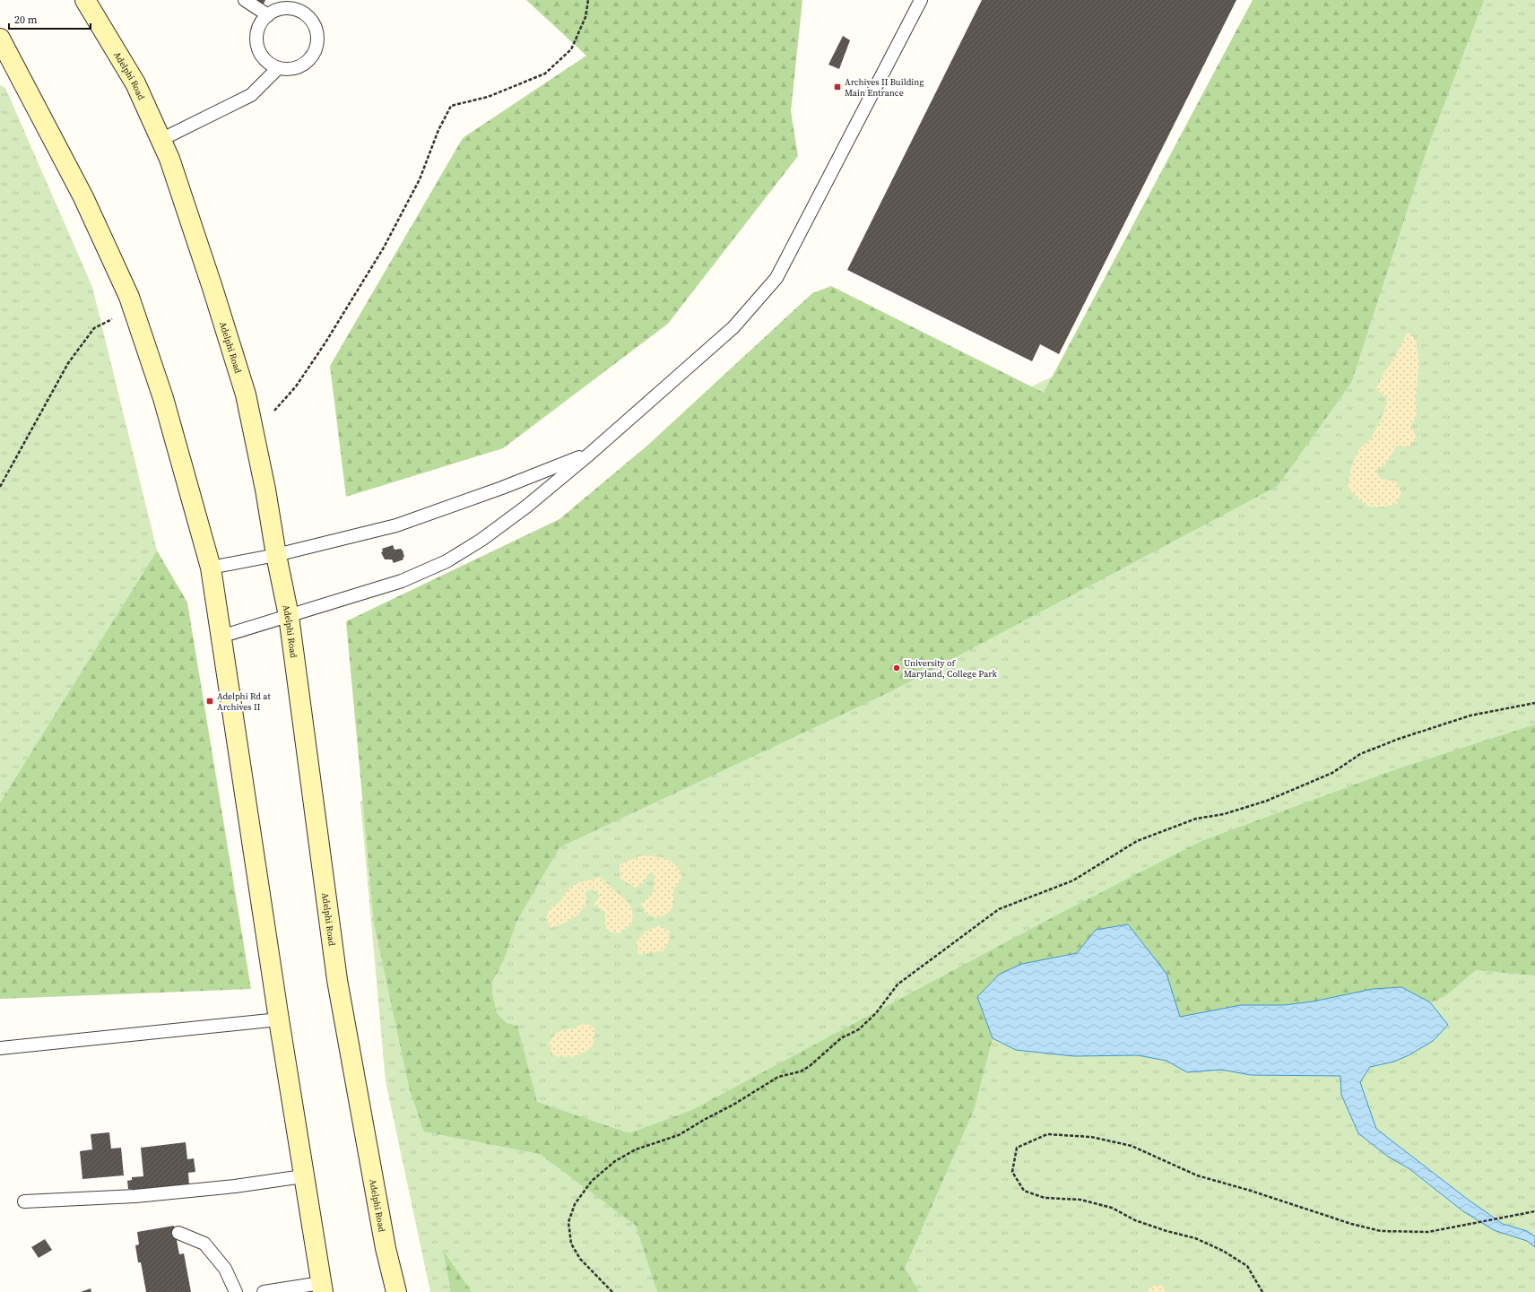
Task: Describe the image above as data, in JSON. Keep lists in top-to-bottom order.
{
  "streets": {
    "main road": ["Adelphi Road"]
  },
  "places": {
    "transit": ["Archives II Building Main Entrance", "Adelphi Rd at Archives II"],
    "other": ["University of Maryland, College Park"]
  },
  "scale_bar": "20 m"
}
